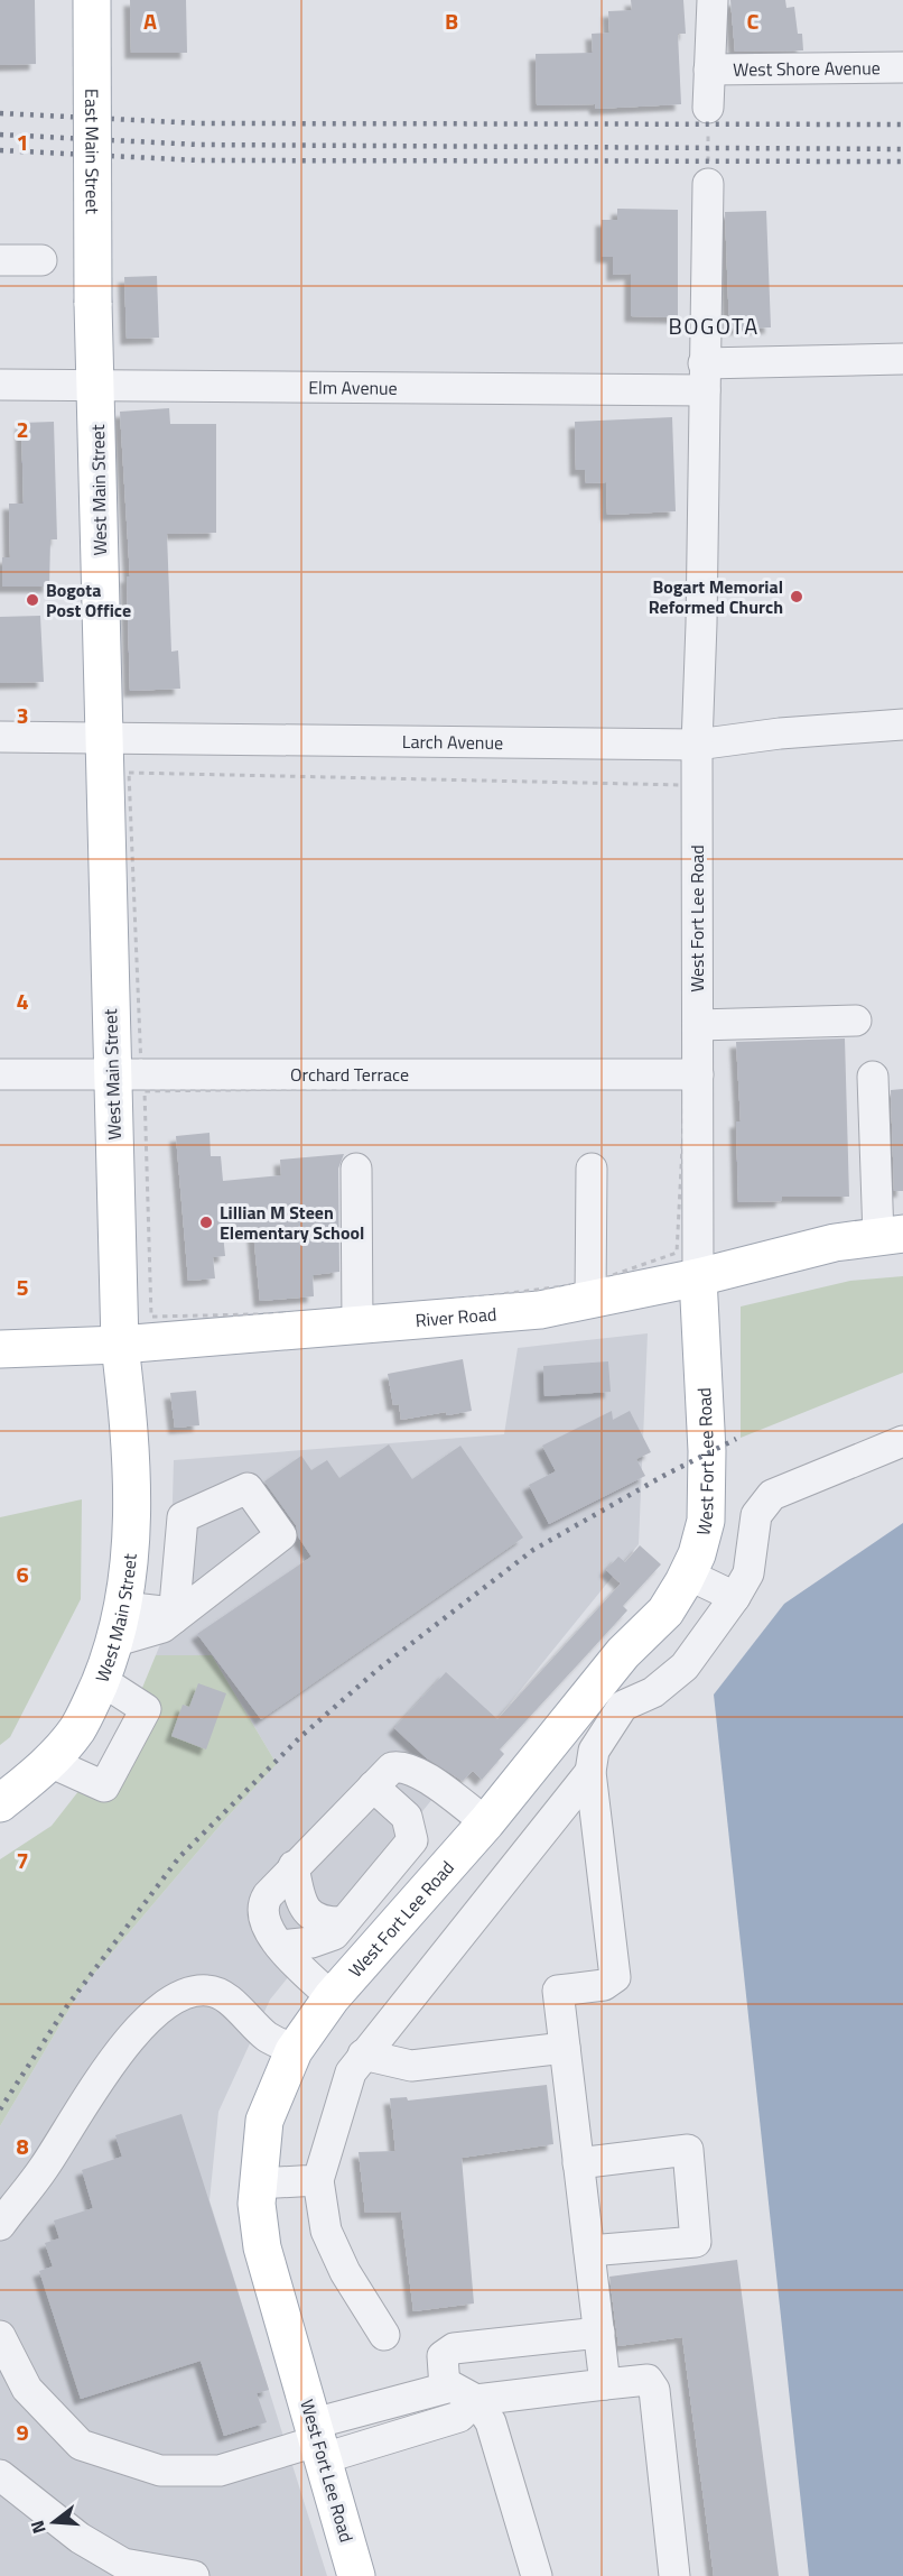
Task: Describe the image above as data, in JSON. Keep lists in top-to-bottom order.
{
  "streets": {
    "main road": [
      "East Main Street",
      "West Main Street",
      "West Fort Lee Road",
      "River Road"
    ],
    "street": [
      "West Shore Avenue",
      "Elm Avenue",
      "Larch Avenue",
      "Orchard Terrace"
    ]
  },
  "crossings": [
    ["East Main Street", "West Main Street"],
    ["Elm Avenue", "West Main Street"],
    ["Elm Avenue", "West Fort Lee Road"],
    ["West Main Street", "Larch Avenue"],
    ["West Main Street", "Orchard Terrace"],
    ["West Main Street", "River Road"],
    ["Larch Avenue", "West Fort Lee Road"],
    ["West Fort Lee Road", "Orchard Terrace"],
    ["West Fort Lee Road", "River Road"]
  ],
  "districts": ["BOGOTA"],
  "places": ["Bogart Memorial Reformed Church", "Bogota Post Office", "Lillian M Steen Elementary School"],
  "north": "left",
  "grid": {
    "columns": ["A", "B", "C"],
    "rows": [
      "1",
      "2",
      "3",
      "4",
      "5",
      "6",
      "7",
      "8",
      "9"
    ]
  }
}
